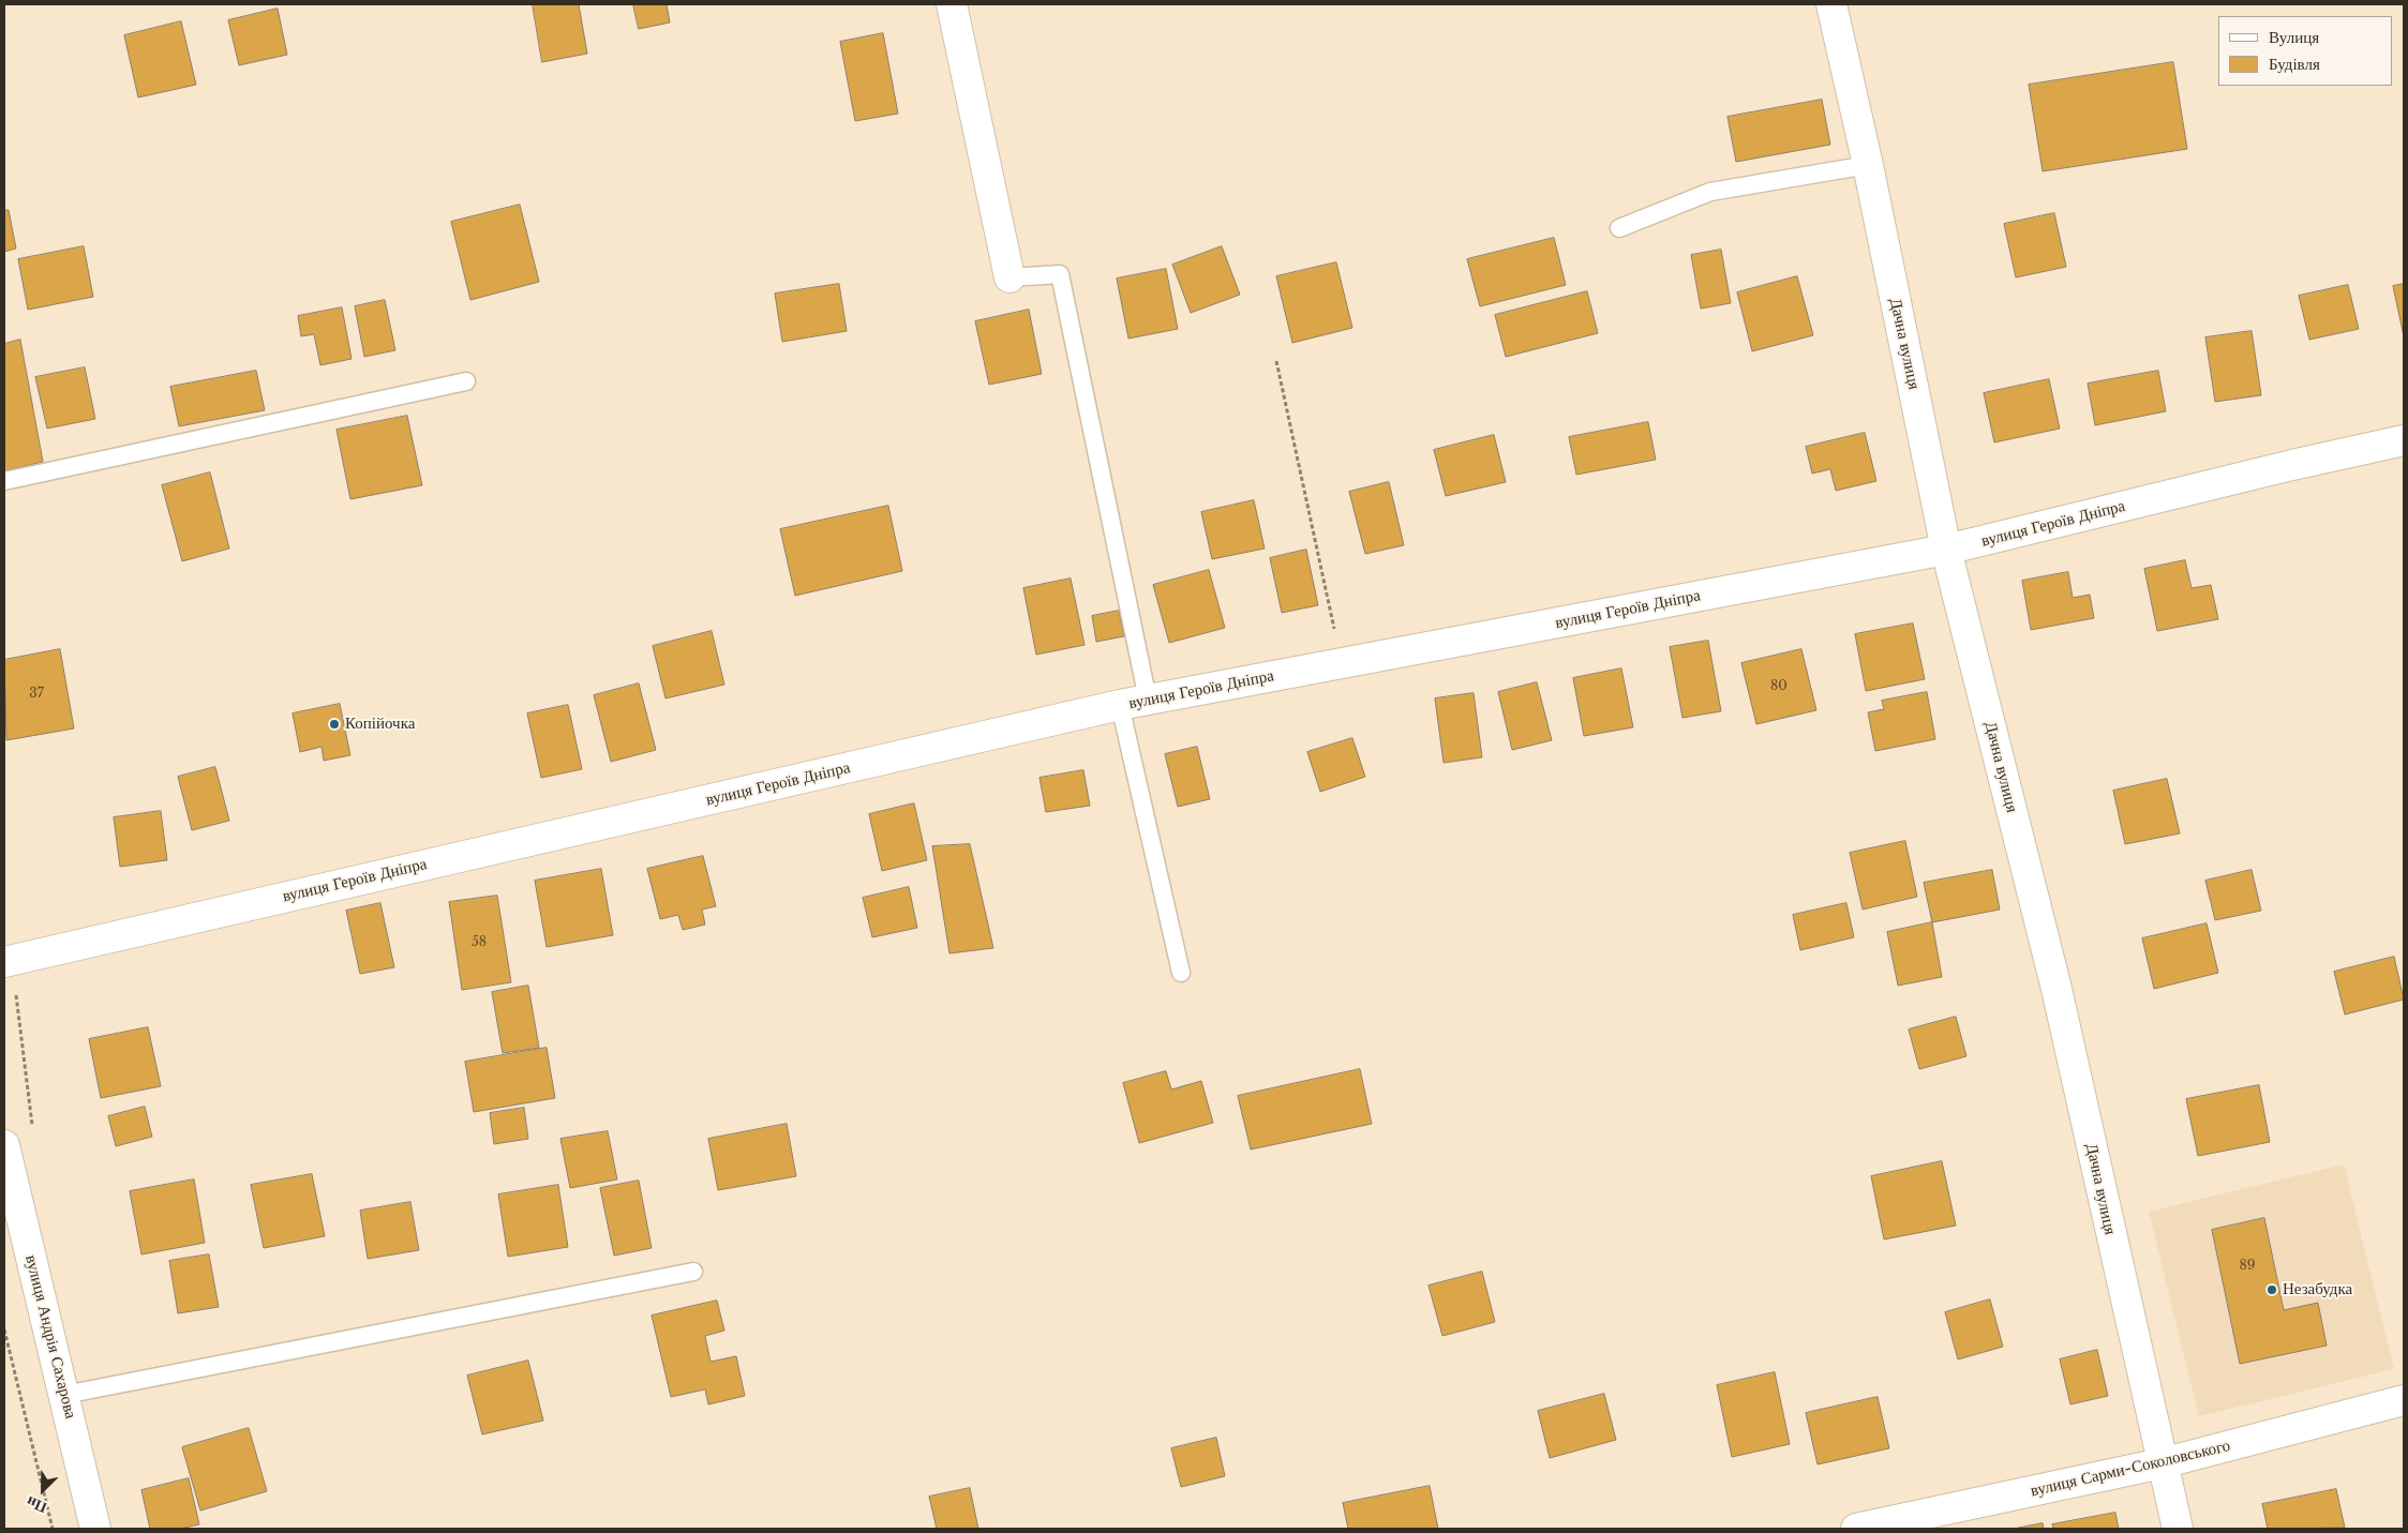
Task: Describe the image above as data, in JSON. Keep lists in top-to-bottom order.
{
  "streets": {
    "street": [
      "Дачна вулиця",
      "вулиця Героїв Дніпра",
      "вулиця Андрія Сахарова",
      "вулиця Сарми-Соколовського"
    ]
  },
  "crossings": [
    ["Дачна вулиця", "вулиця Героїв Дніпра"],
    ["Дачна вулиця", "вулиця Сарми-Соколовського"]
  ],
  "places": ["Копійочка", "Незабудка"],
  "house_numbers": [
    "80",
    "37",
    "58",
    "89"
  ],
  "legend": ["Вулиця", "Будівля"],
  "north": "bottom left"
}
